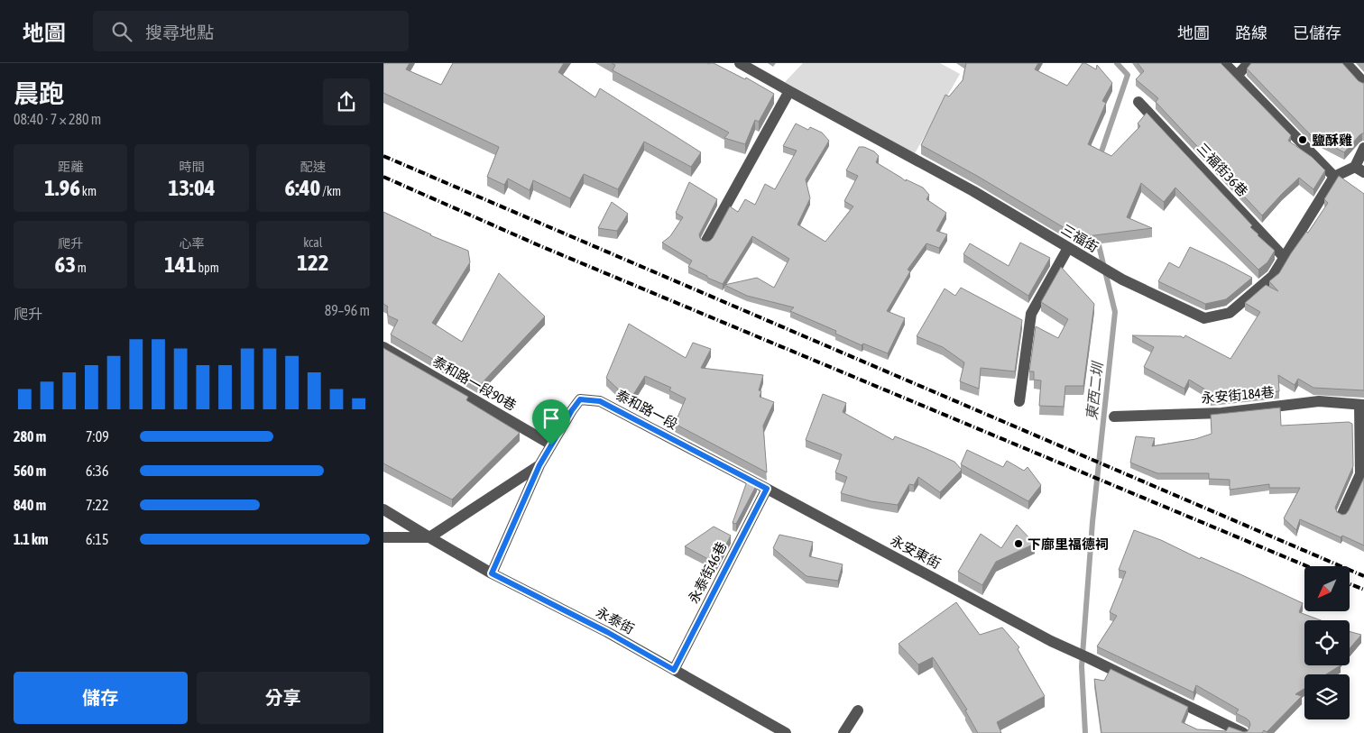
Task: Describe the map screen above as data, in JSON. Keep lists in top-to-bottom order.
{
  "streets": {
    "street": [
      "三福街36巷",
      "三福街",
      "泰和路一段90巷",
      "永安街184巷",
      "泰和路一段",
      "永安東街",
      "永泰街46巷",
      "永泰街"
    ]
  },
  "crossings": [
    ["三福街36巷", "三福街"],
    ["泰和路一段90巷", "泰和路一段"],
    ["泰和路一段", "永安東街"],
    ["泰和路一段", "永泰街46巷"],
    ["泰和路一段", "永泰街"],
    ["永安東街", "永泰街46巷"],
    ["永泰街46巷", "永泰街"]
  ],
  "water": ["東西二圳"],
  "places": ["鹽酥雞", "下廍里福德祠"],
  "north": "bottom left",
  "page": {
    "header": "地圖",
    "search": "搜尋地點",
    "nav": ["地圖", "路線", "已儲存"],
    "heading": ["晨跑", "08:40 · 7 × 280 m"],
    "stats": [
      ["距離", "1.96 km"],
      ["時間", "13:04"],
      ["配速", "6:40 /km"],
      ["爬升", "63 m"],
      ["心率", "141 bpm"],
      ["kcal", "122"]
    ],
    "chart": ["爬升", "89–96 m"],
    "list": [
      {
        "name": "280 m",
        "note": "7:09"
      },
      {
        "name": "560 m",
        "note": "6:36"
      },
      {
        "name": "840 m",
        "note": "7:22"
      },
      {
        "name": "1.1 km",
        "note": "6:15"
      }
    ],
    "buttons": ["儲存", "分享"]
  }
}
